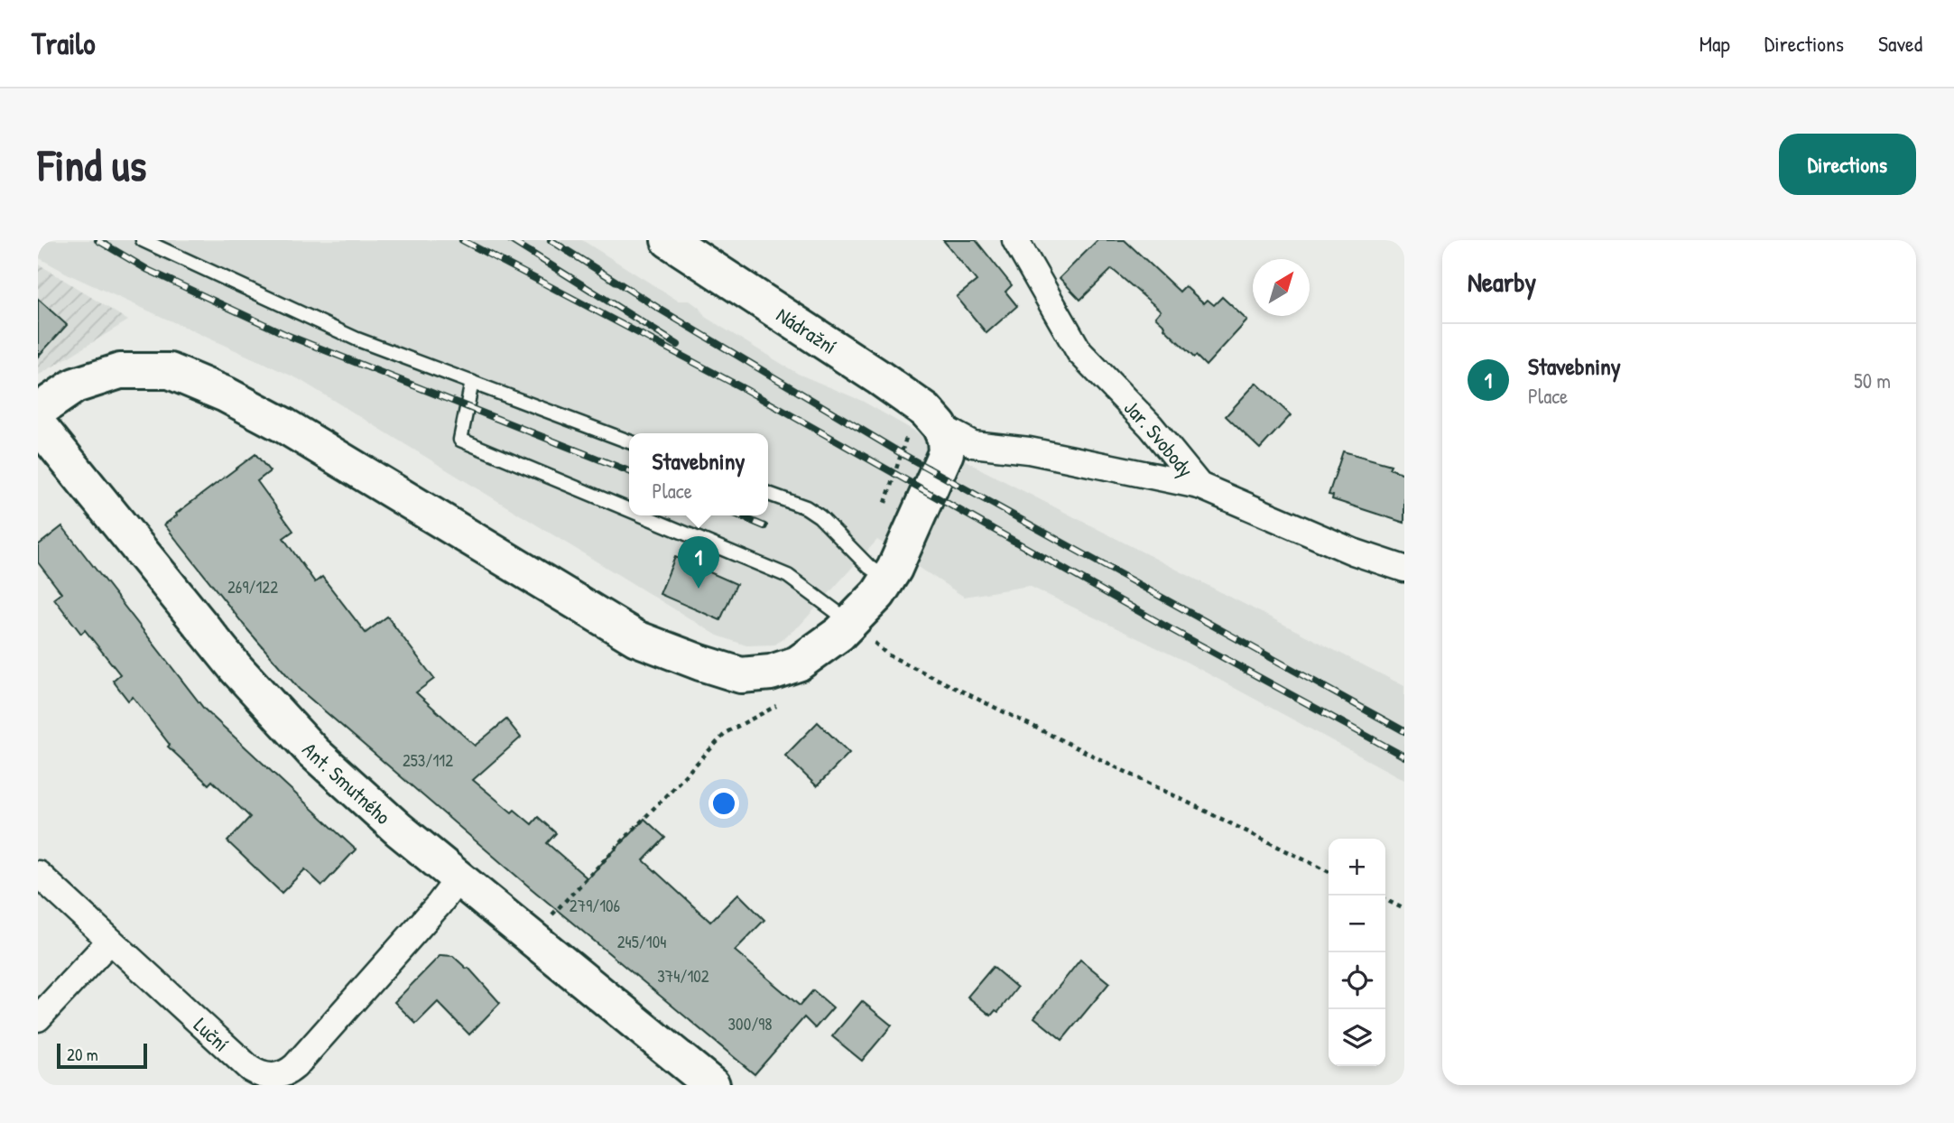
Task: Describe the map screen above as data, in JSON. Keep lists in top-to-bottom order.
{
  "streets": {
    "street": [
      "Nádražní",
      "Jar. Svobody",
      "Ant. Smutného",
      "Luční"
    ]
  },
  "crossings": [
    ["Ant. Smutného", "Luční"]
  ],
  "house_numbers": [
    "269/122",
    "253/112",
    "279/106",
    "245/104",
    "374/102",
    "300/98"
  ],
  "scale_bar": "20 m",
  "north": "top right",
  "page": {
    "header": "Trailo",
    "nav": ["Map", "Directions", "Saved"],
    "buttons": "Directions",
    "title": "Find us",
    "heading": "Nearby",
    "list": [
      {
        "mark": "1",
        "name": "Stavebniny",
        "note": "Place",
        "value": "50 m"
      }
    ],
    "popup": ["Stavebniny", "Place"],
    "pins": "1",
    "map_buttons": ["+", "−"],
    "scale": "20 m"
  }
}
